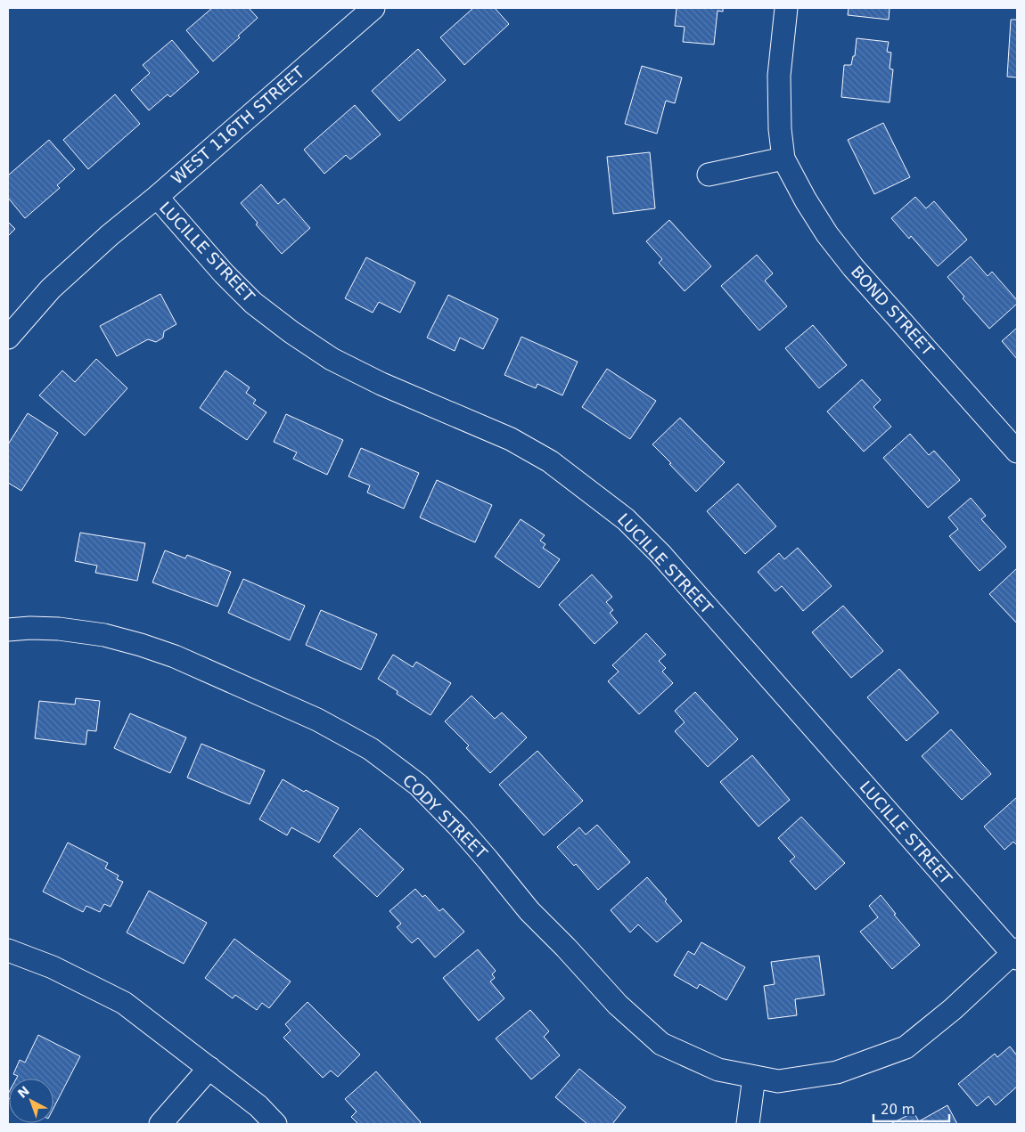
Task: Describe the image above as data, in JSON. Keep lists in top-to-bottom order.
{
  "streets": {
    "street": [
      "WEST 116TH STREET",
      "LUCILLE STREET",
      "BOND STREET",
      "CODY STREET"
    ]
  },
  "crossings": [
    ["WEST 116TH STREET", "LUCILLE STREET"],
    ["LUCILLE STREET", "CODY STREET"]
  ],
  "scale_bar": "20 m",
  "north": "top left"
}
